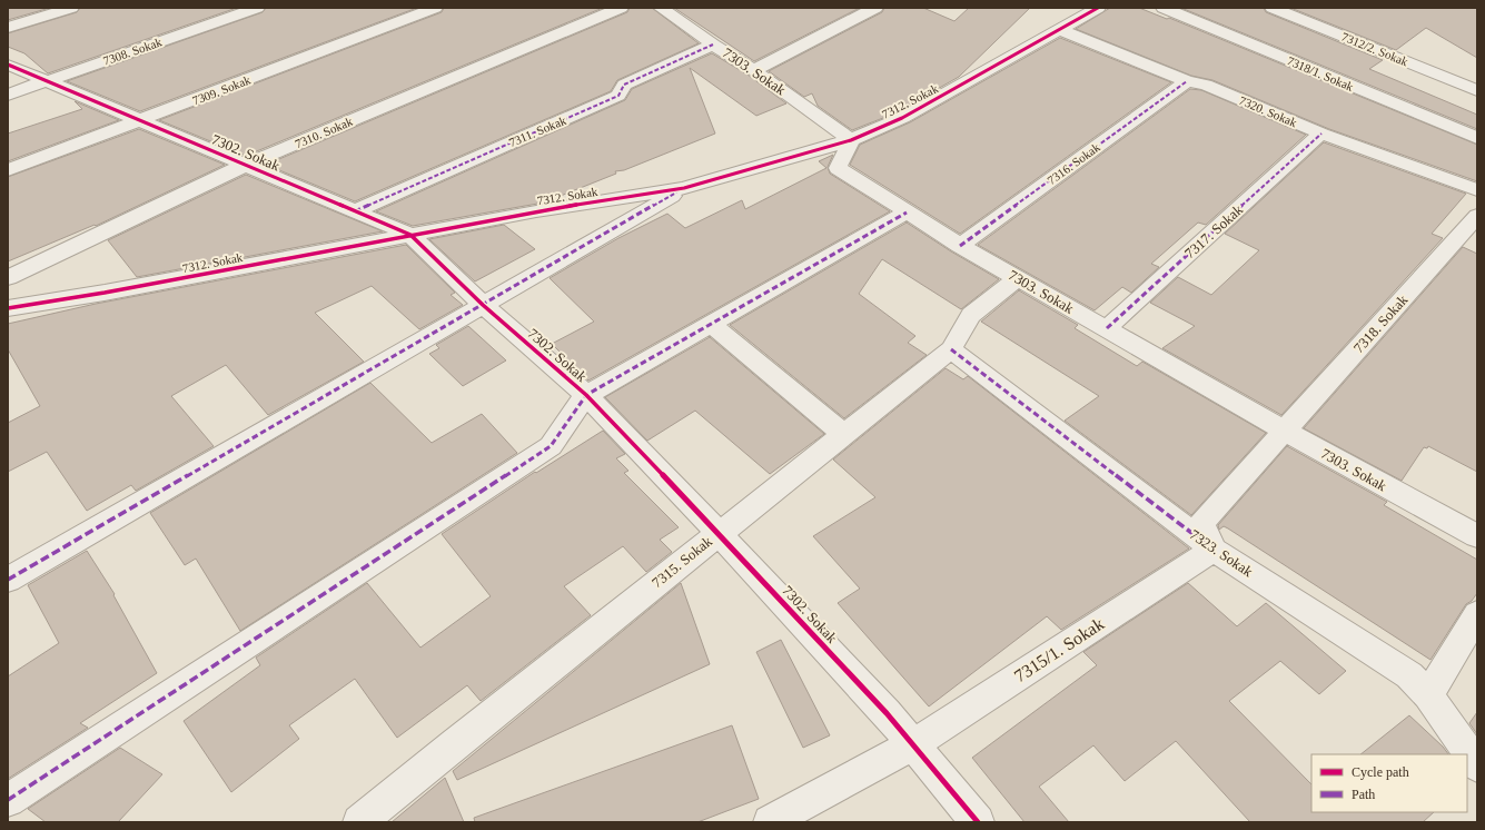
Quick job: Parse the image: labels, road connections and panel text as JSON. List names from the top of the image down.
{
  "streets": {
    "street": [
      "7312/2. Sokak",
      "7308. Sokak",
      "7303. Sokak",
      "7318/1. Sokak",
      "7309. Sokak",
      "7312. Sokak",
      "7320. Sokak",
      "7311. Sokak",
      "7310. Sokak",
      "7302. Sokak",
      "7316. Sokak",
      "7317. Sokak",
      "7318. Sokak",
      "7323. Sokak",
      "7315. Sokak",
      "7315/1. Sokak"
    ]
  },
  "crossings": [
    ["7308. Sokak", "7302. Sokak"],
    ["7303. Sokak", "7312. Sokak"],
    ["7303. Sokak", "7311. Sokak"],
    ["7303. Sokak", "7316. Sokak"],
    ["7303. Sokak", "7317. Sokak"],
    ["7303. Sokak", "7318. Sokak"],
    ["7303. Sokak", "7315. Sokak"],
    ["7309. Sokak", "7302. Sokak"],
    ["7312. Sokak", "7320. Sokak"],
    ["7312. Sokak", "7302. Sokak"],
    ["7320. Sokak", "7316. Sokak"],
    ["7320. Sokak", "7317. Sokak"],
    ["7311. Sokak", "7302. Sokak"],
    ["7310. Sokak", "7302. Sokak"],
    ["7302. Sokak", "7315. Sokak"],
    ["7302. Sokak", "7315/1. Sokak"],
    ["7323. Sokak", "7315. Sokak"],
    ["7323. Sokak", "7315/1. Sokak"]
  ],
  "legend": ["Cycle path", "Path"]
}
